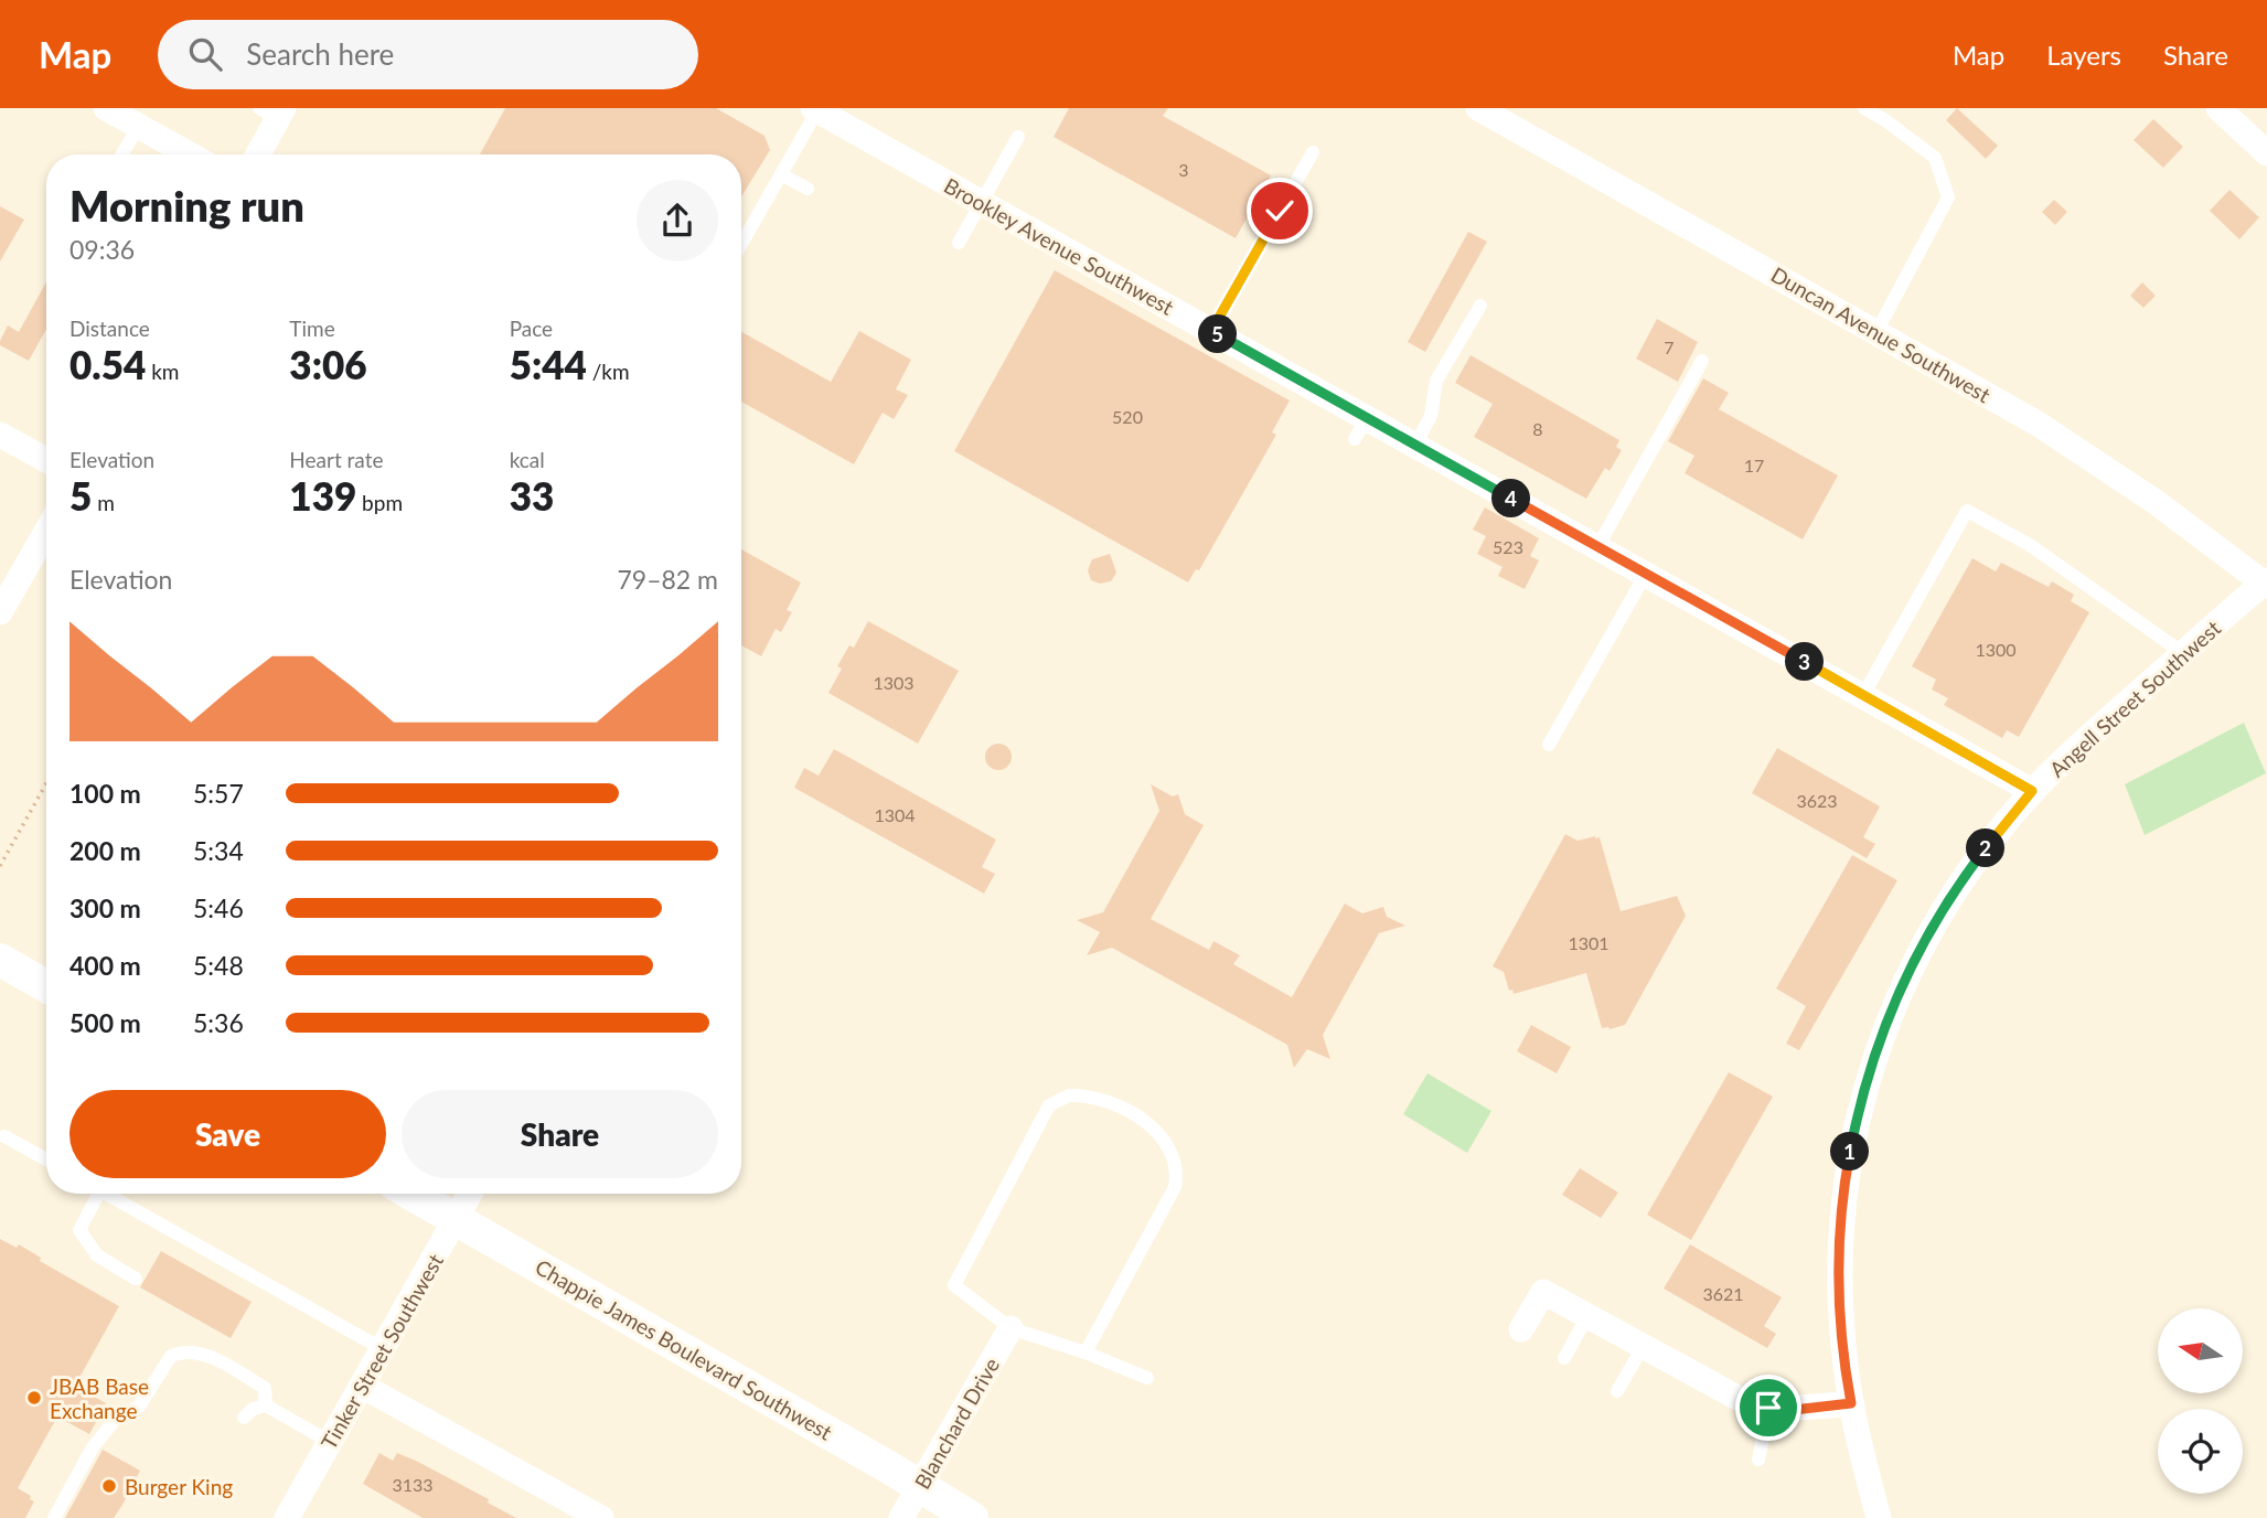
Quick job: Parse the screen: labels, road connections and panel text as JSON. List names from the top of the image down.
{
  "streets": {
    "street": [
      "Brookley Avenue Southwest",
      "Duncan Avenue Southwest",
      "Angell Street Southwest",
      "Chappie James Boulevard Southwest",
      "Tinker Street Southwest",
      "Blanchard Drive"
    ]
  },
  "crossings": [
    ["Brookley Avenue Southwest", "Angell Street Southwest"],
    ["Duncan Avenue Southwest", "Angell Street Southwest"],
    ["Chappie James Boulevard Southwest", "Tinker Street Southwest"],
    ["Chappie James Boulevard Southwest", "Blanchard Drive"]
  ],
  "places": ["JBAB Base Exchange", "Burger King"],
  "house_numbers": [
    "3",
    "7",
    "520",
    "8",
    "17",
    "523",
    "1300",
    "1303",
    "3623",
    "1304",
    "1301",
    "3621",
    "3133"
  ],
  "north": "left",
  "page": {
    "header": "Map",
    "search": "Search here",
    "nav": ["Map", "Layers", "Share"],
    "heading": ["Morning run", "09:36"],
    "stats": [
      ["Distance", "0.54 km"],
      ["Time", "3:06"],
      ["Pace", "5:44 /km"],
      ["Elevation", "5 m"],
      ["Heart rate", "139 bpm"],
      ["kcal", "33"]
    ],
    "pins": [
      "5",
      "4",
      "3",
      "2",
      "1"
    ],
    "chart": ["Elevation", "79–82 m"],
    "list": [
      {
        "name": "100 m",
        "note": "5:57"
      },
      {
        "name": "200 m",
        "note": "5:34"
      },
      {
        "name": "300 m",
        "note": "5:46"
      },
      {
        "name": "400 m",
        "note": "5:48"
      },
      {
        "name": "500 m",
        "note": "5:36"
      }
    ],
    "buttons": ["Save", "Share"]
  }
}
